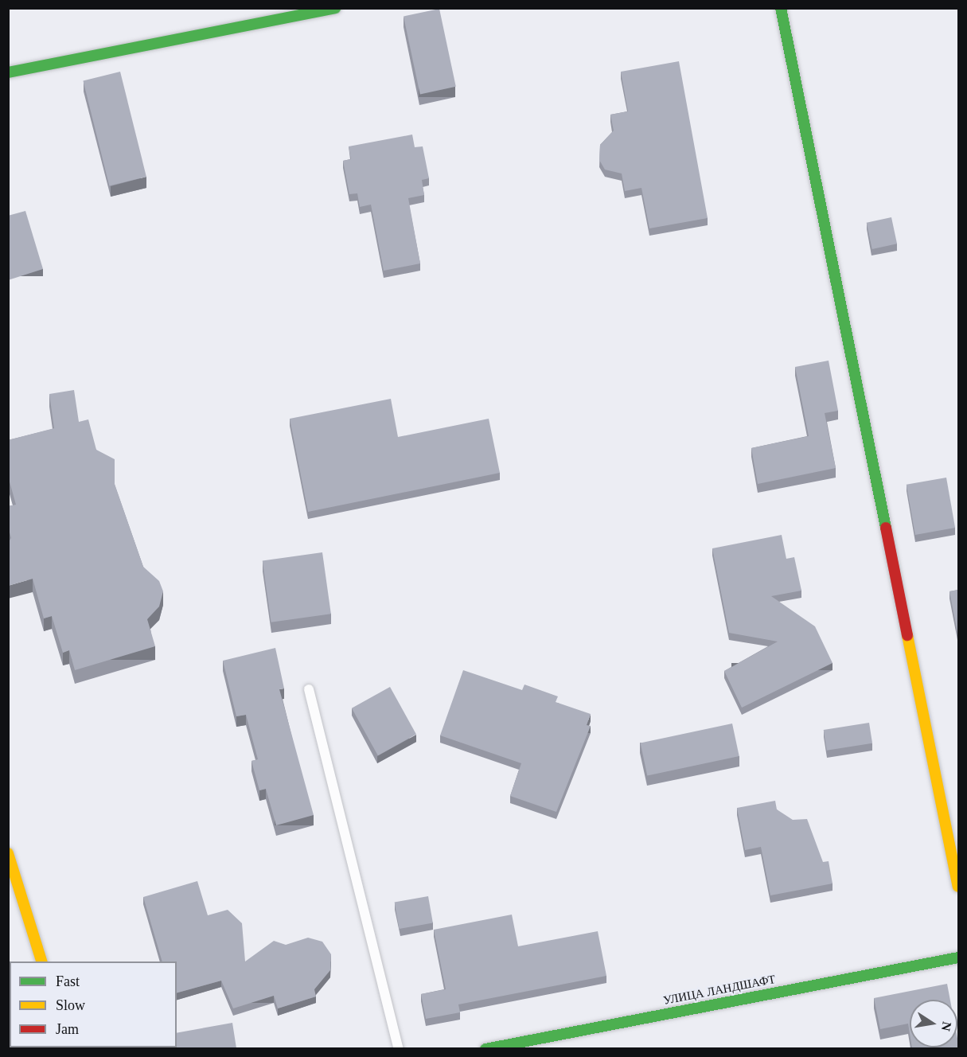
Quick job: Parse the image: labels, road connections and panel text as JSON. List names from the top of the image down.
{
  "streets": {
    "street": ["УЛИЦА ЛАНДШАФТ"]
  },
  "legend": ["Fast", "Slow", "Jam"],
  "north": "right"
}
